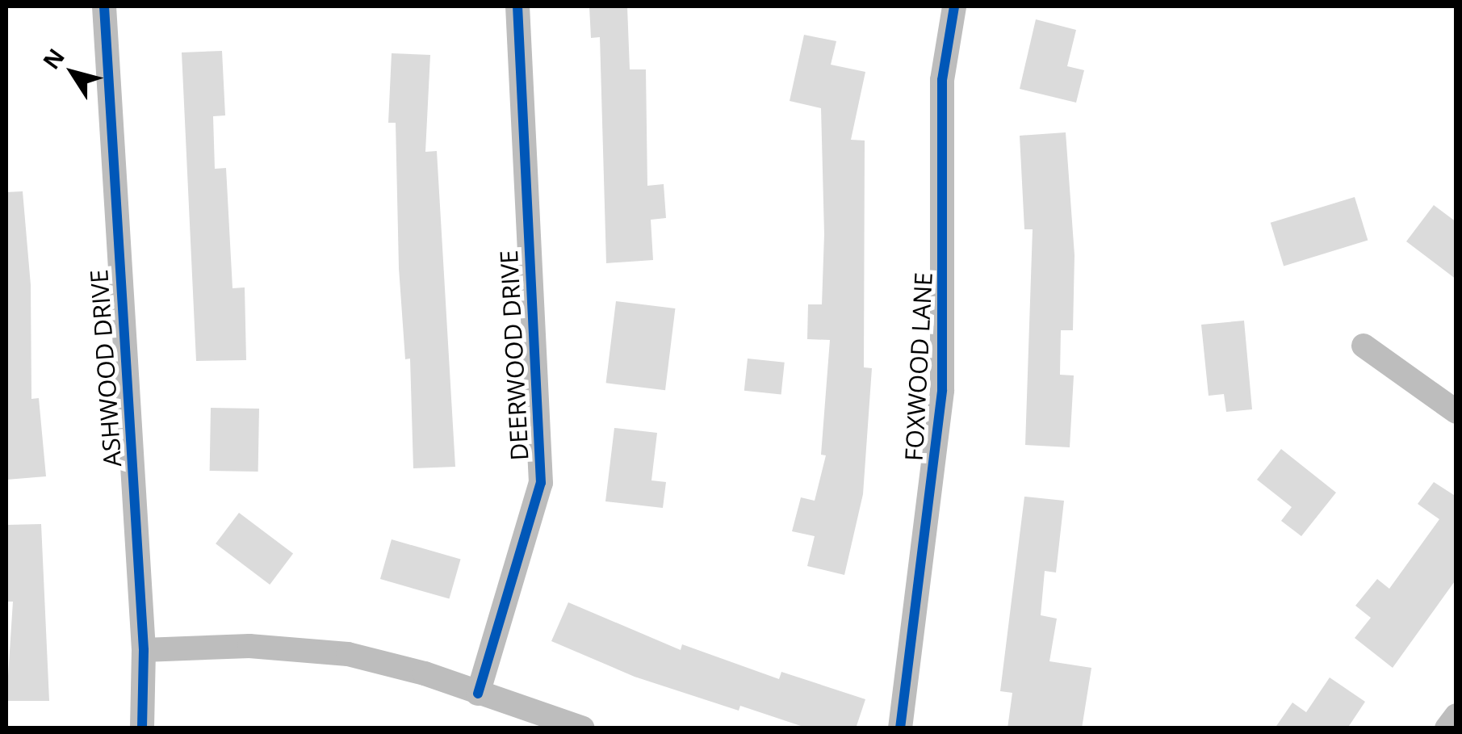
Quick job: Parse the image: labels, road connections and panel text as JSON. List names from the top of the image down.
{
  "streets": {
    "street": ["DEERWOOD DRIVE", "FOXWOOD LANE", "ASHWOOD DRIVE"]
  },
  "north": "top left"
}
